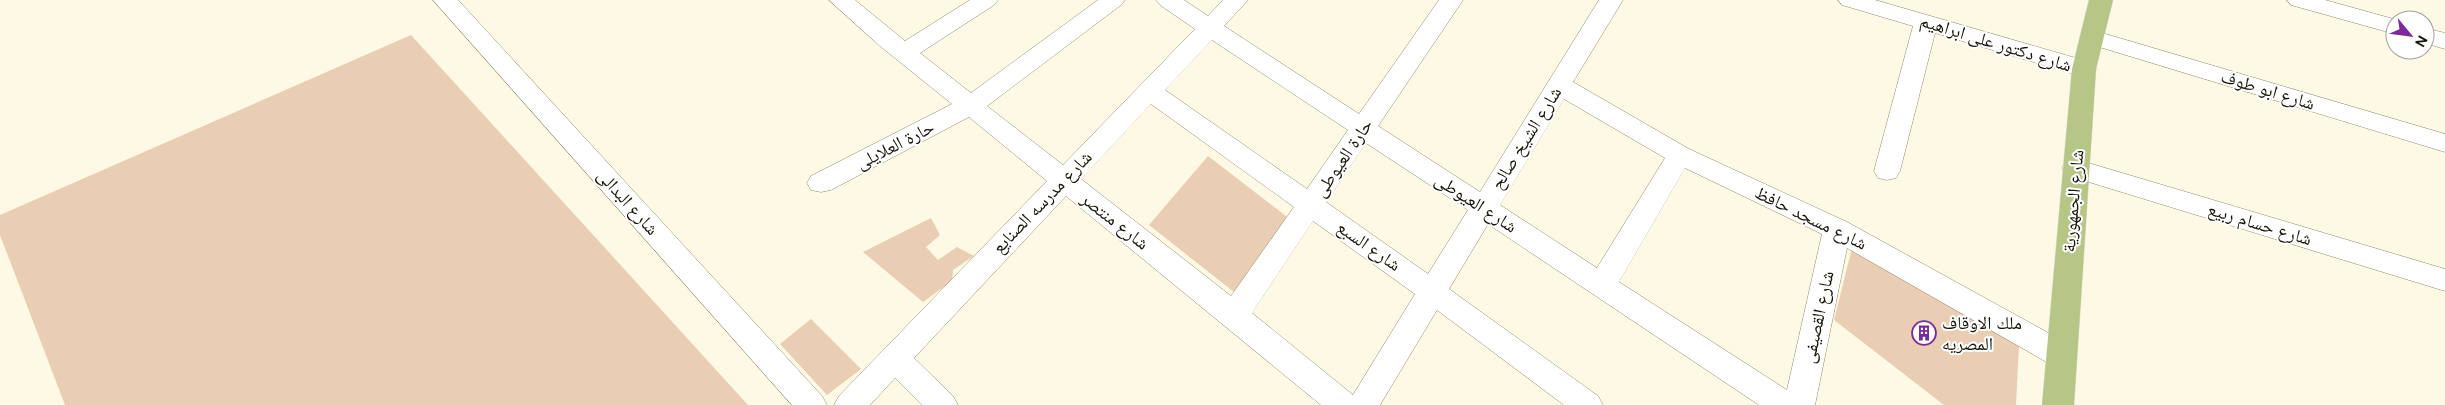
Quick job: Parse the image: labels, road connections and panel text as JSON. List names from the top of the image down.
{
  "streets": {
    "main road": ["شارع الجمهورية"],
    "street": [
      "شارع دكتور على ابراهيم",
      "شارع ابو طوف",
      "شارع الشيخ صالح",
      "حارة العلايلى",
      "حارة العيوطى",
      "شارع البدالى",
      "شارع مدرسه الصنايع",
      "شارع العيوطى",
      "شارع مسجد حافظ",
      "شارع منتصر",
      "شارع حسام ربيع",
      "شارع السبع",
      "شارع القصيفى"
    ]
  },
  "crossings": [
    ["شارع دكتور على ابراهيم", "شارع الجمهورية"],
    ["شارع ابو طوف", "شارع الجمهورية"],
    ["شارع الشيخ صالح", "شارع العيوطى"],
    ["شارع الشيخ صالح", "شارع مسجد حافظ"],
    ["شارع الشيخ صالح", "شارع السبع"],
    ["حارة العلايلى", "شارع منتصر"],
    ["حارة العيوطى", "شارع العيوطى"],
    ["حارة العيوطى", "شارع منتصر"],
    ["حارة العيوطى", "شارع السبع"],
    ["شارع الجمهورية", "شارع مسجد حافظ"],
    ["شارع الجمهورية", "شارع حسام ربيع"],
    ["شارع مدرسه الصنايع", "شارع العيوطى"],
    ["شارع مدرسه الصنايع", "شارع منتصر"],
    ["شارع مدرسه الصنايع", "شارع السبع"],
    ["شارع مسجد حافظ", "شارع القصيفى"]
  ],
  "places": {
    "building": ["ملك الاوقاف المصريه"]
  },
  "north": "bottom right"
}
